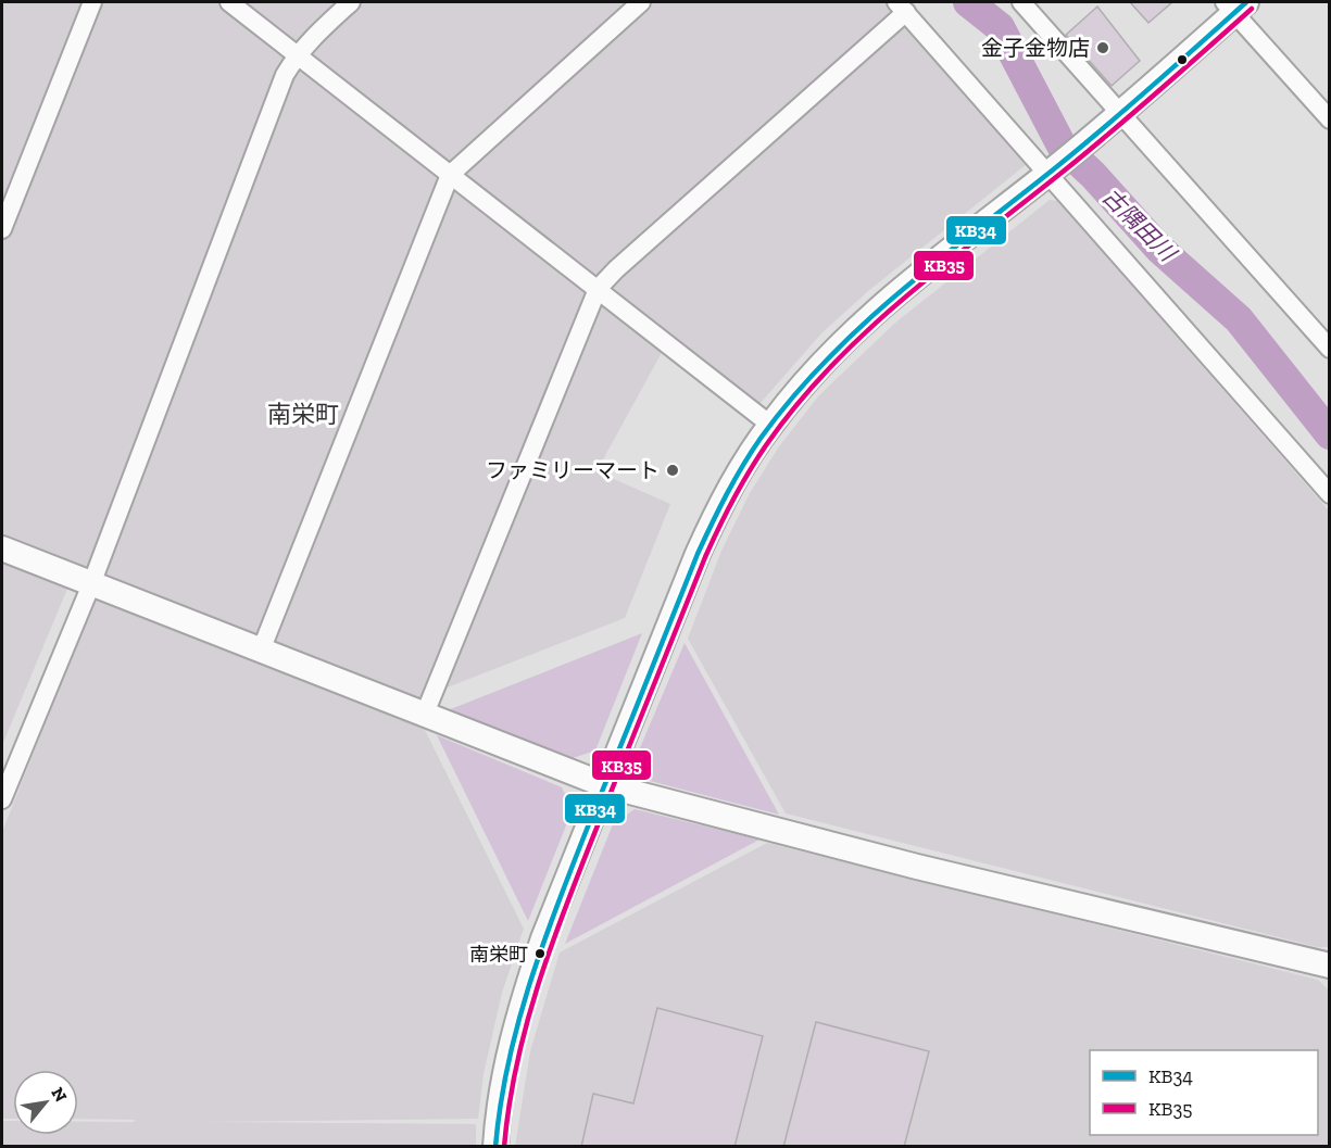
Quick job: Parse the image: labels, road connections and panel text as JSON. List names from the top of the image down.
{
  "districts": ["南栄町"],
  "water": ["古隅田川"],
  "places": ["金子金物店", "ファミリーマート", "南栄町"],
  "lines": ["transit line KB34", "transit line KB35"],
  "legend": ["KB34", "KB35"],
  "north": "top right"
}
